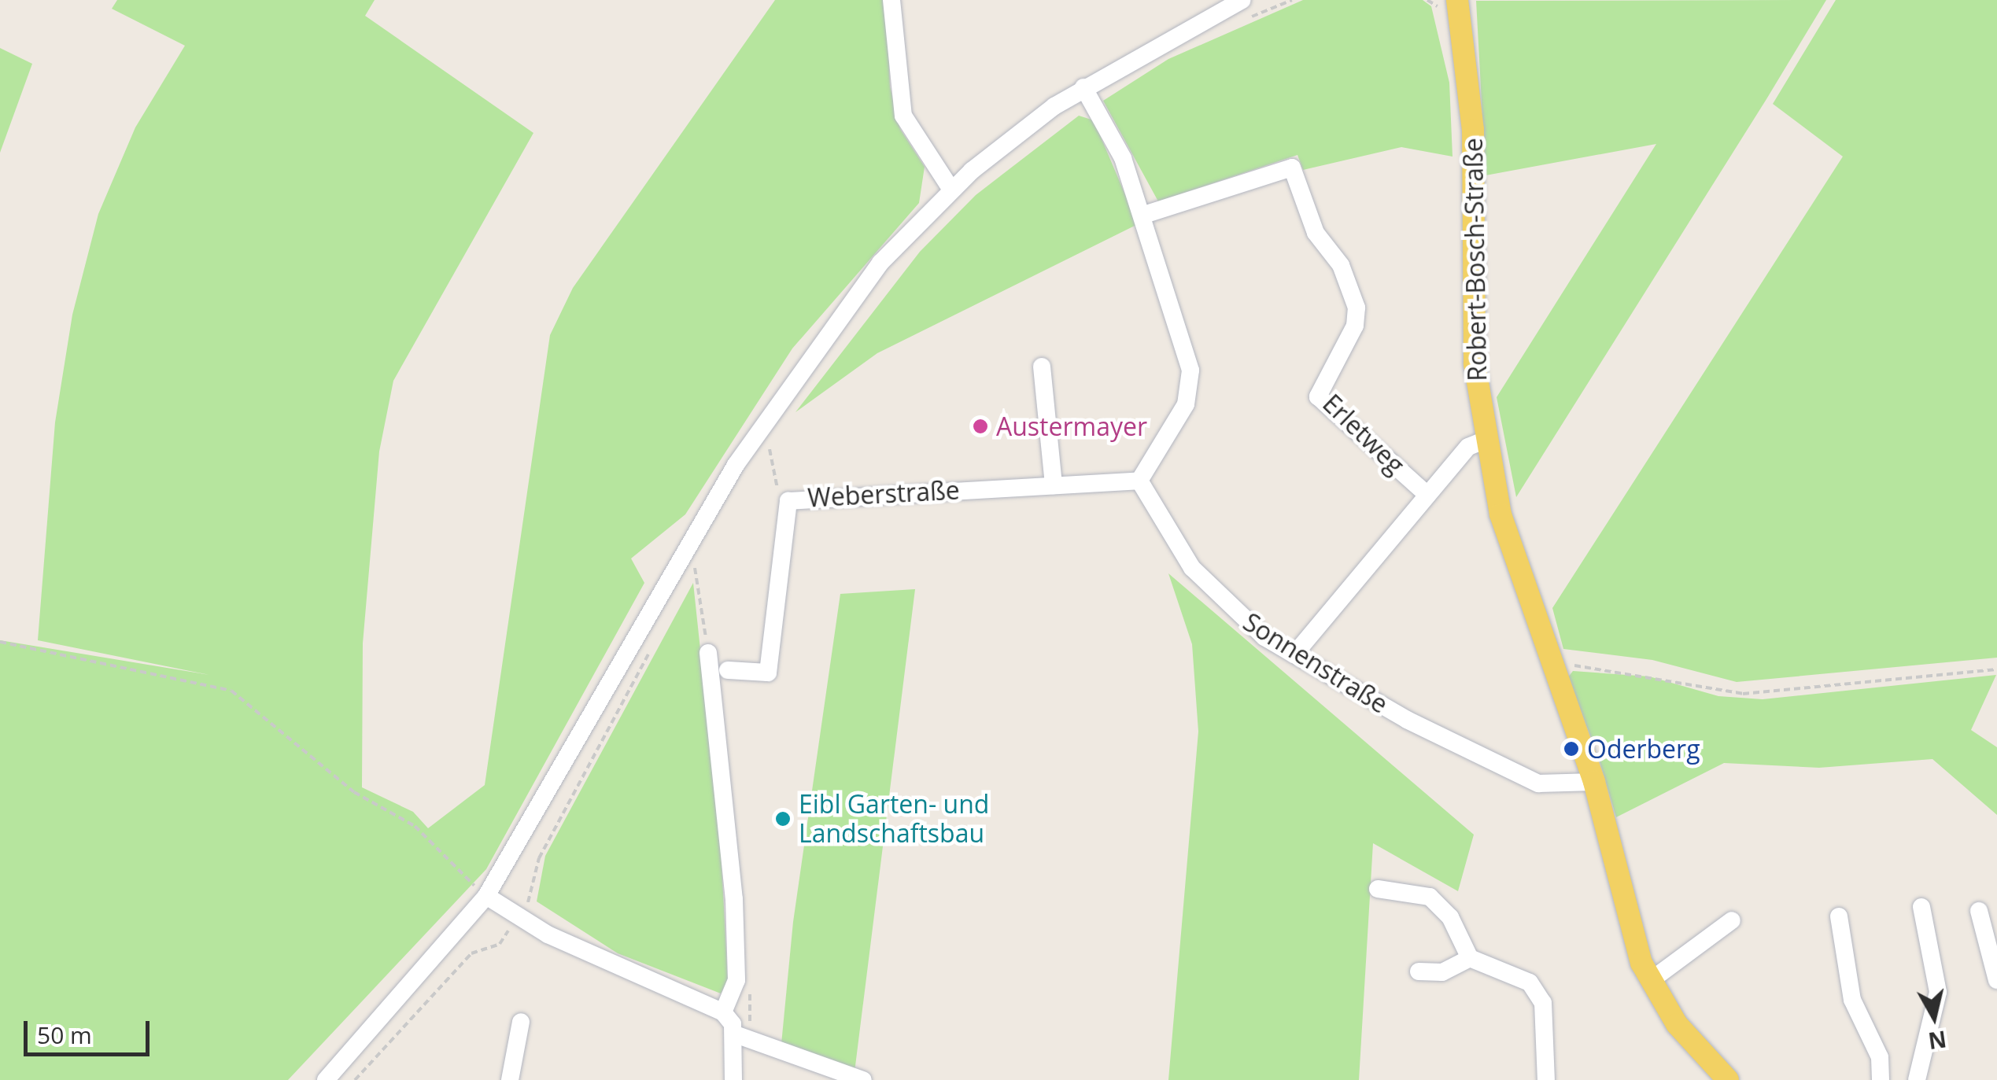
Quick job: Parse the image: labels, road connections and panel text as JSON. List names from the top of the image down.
{
  "streets": {
    "main road": ["Robert-Bosch-Straße"],
    "street": ["Erletweg", "Weberstraße", "Sonnenstraße"]
  },
  "crossings": [
    ["Robert-Bosch-Straße", "Sonnenstraße"],
    ["Weberstraße", "Sonnenstraße"]
  ],
  "places": ["Austermayer", "Oderberg", "Eibl Garten- und Landschaftsbau"],
  "scale_bar": "50 m",
  "north": "bottom"
}
